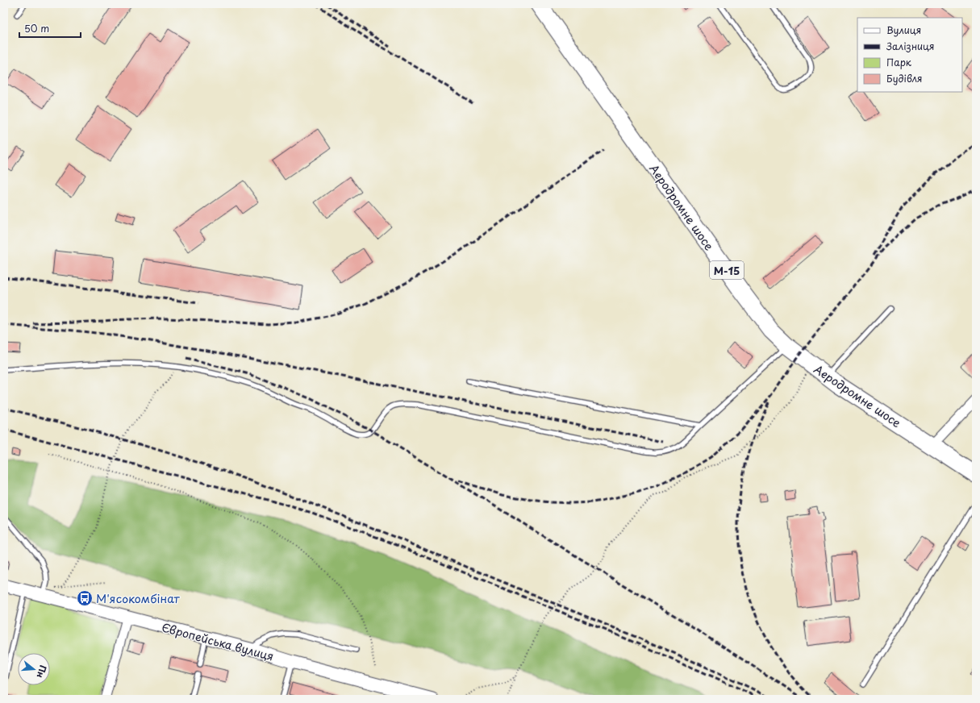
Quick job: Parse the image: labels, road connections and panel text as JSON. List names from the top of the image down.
{
  "streets": {
    "highway": ["Аеродромне шосе", "М-15"],
    "main road": ["Європейська вулиця"]
  },
  "places": {
    "bus stop": ["М'ясокомбінат"]
  },
  "legend": [
    "Вулиця",
    "Залізниця",
    "Парк",
    "Будівля"
  ],
  "scale_bar": "50 m",
  "north": "right"
}
